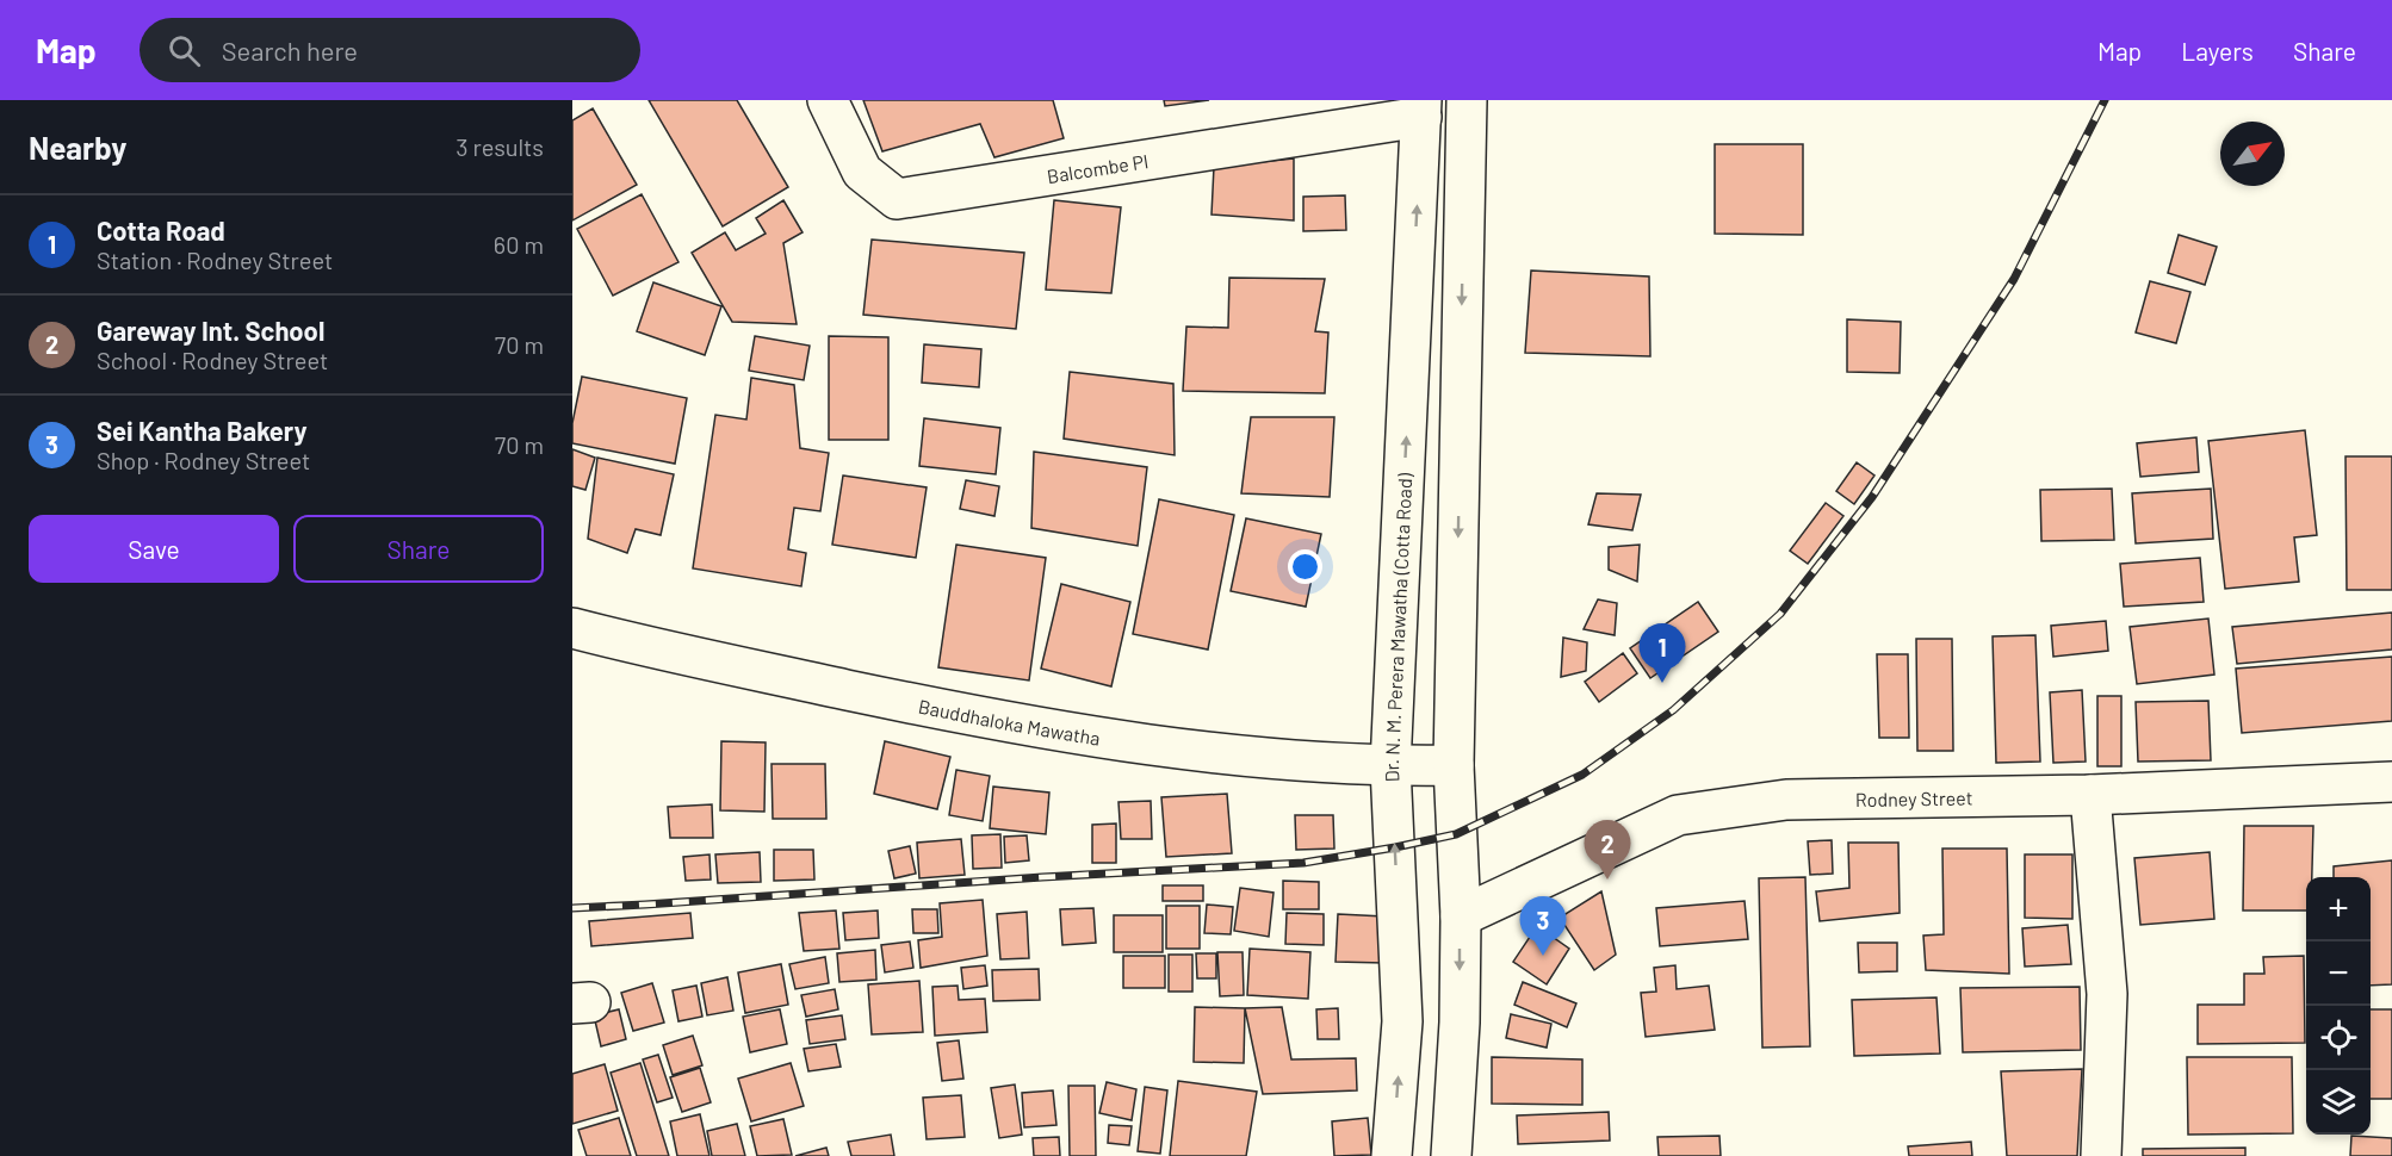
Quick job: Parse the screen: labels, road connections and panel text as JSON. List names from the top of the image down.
{
  "streets": {
    "main road": [
      "Balcombe Pl",
      "Dr. N. M. Perera Mawatha (Cotta Road)",
      "Bauddhaloka Mawatha",
      "Rodney Street"
    ]
  },
  "crossings": [
    ["Balcombe Pl", "Dr. N. M. Perera Mawatha (Cotta Road)"],
    ["Dr. N. M. Perera Mawatha (Cotta Road)", "Bauddhaloka Mawatha"]
  ],
  "north": "top right",
  "page": {
    "header": "Map",
    "search": "Search here",
    "nav": ["Map", "Layers", "Share"],
    "heading": ["Nearby", "3 results"],
    "list": [
      {
        "mark": "1",
        "name": "Cotta Road",
        "note": "Station · Rodney Street",
        "value": "60 m"
      },
      {
        "mark": "2",
        "name": "Gareway Int. School",
        "note": "School · Rodney Street",
        "value": "70 m"
      },
      {
        "mark": "3",
        "name": "Sei Kantha Bakery",
        "note": "Shop · Rodney Street",
        "value": "70 m"
      }
    ],
    "buttons": ["Save", "Share"],
    "pins": ["1", "2", "3"],
    "map_buttons": ["+", "−"]
  }
}
